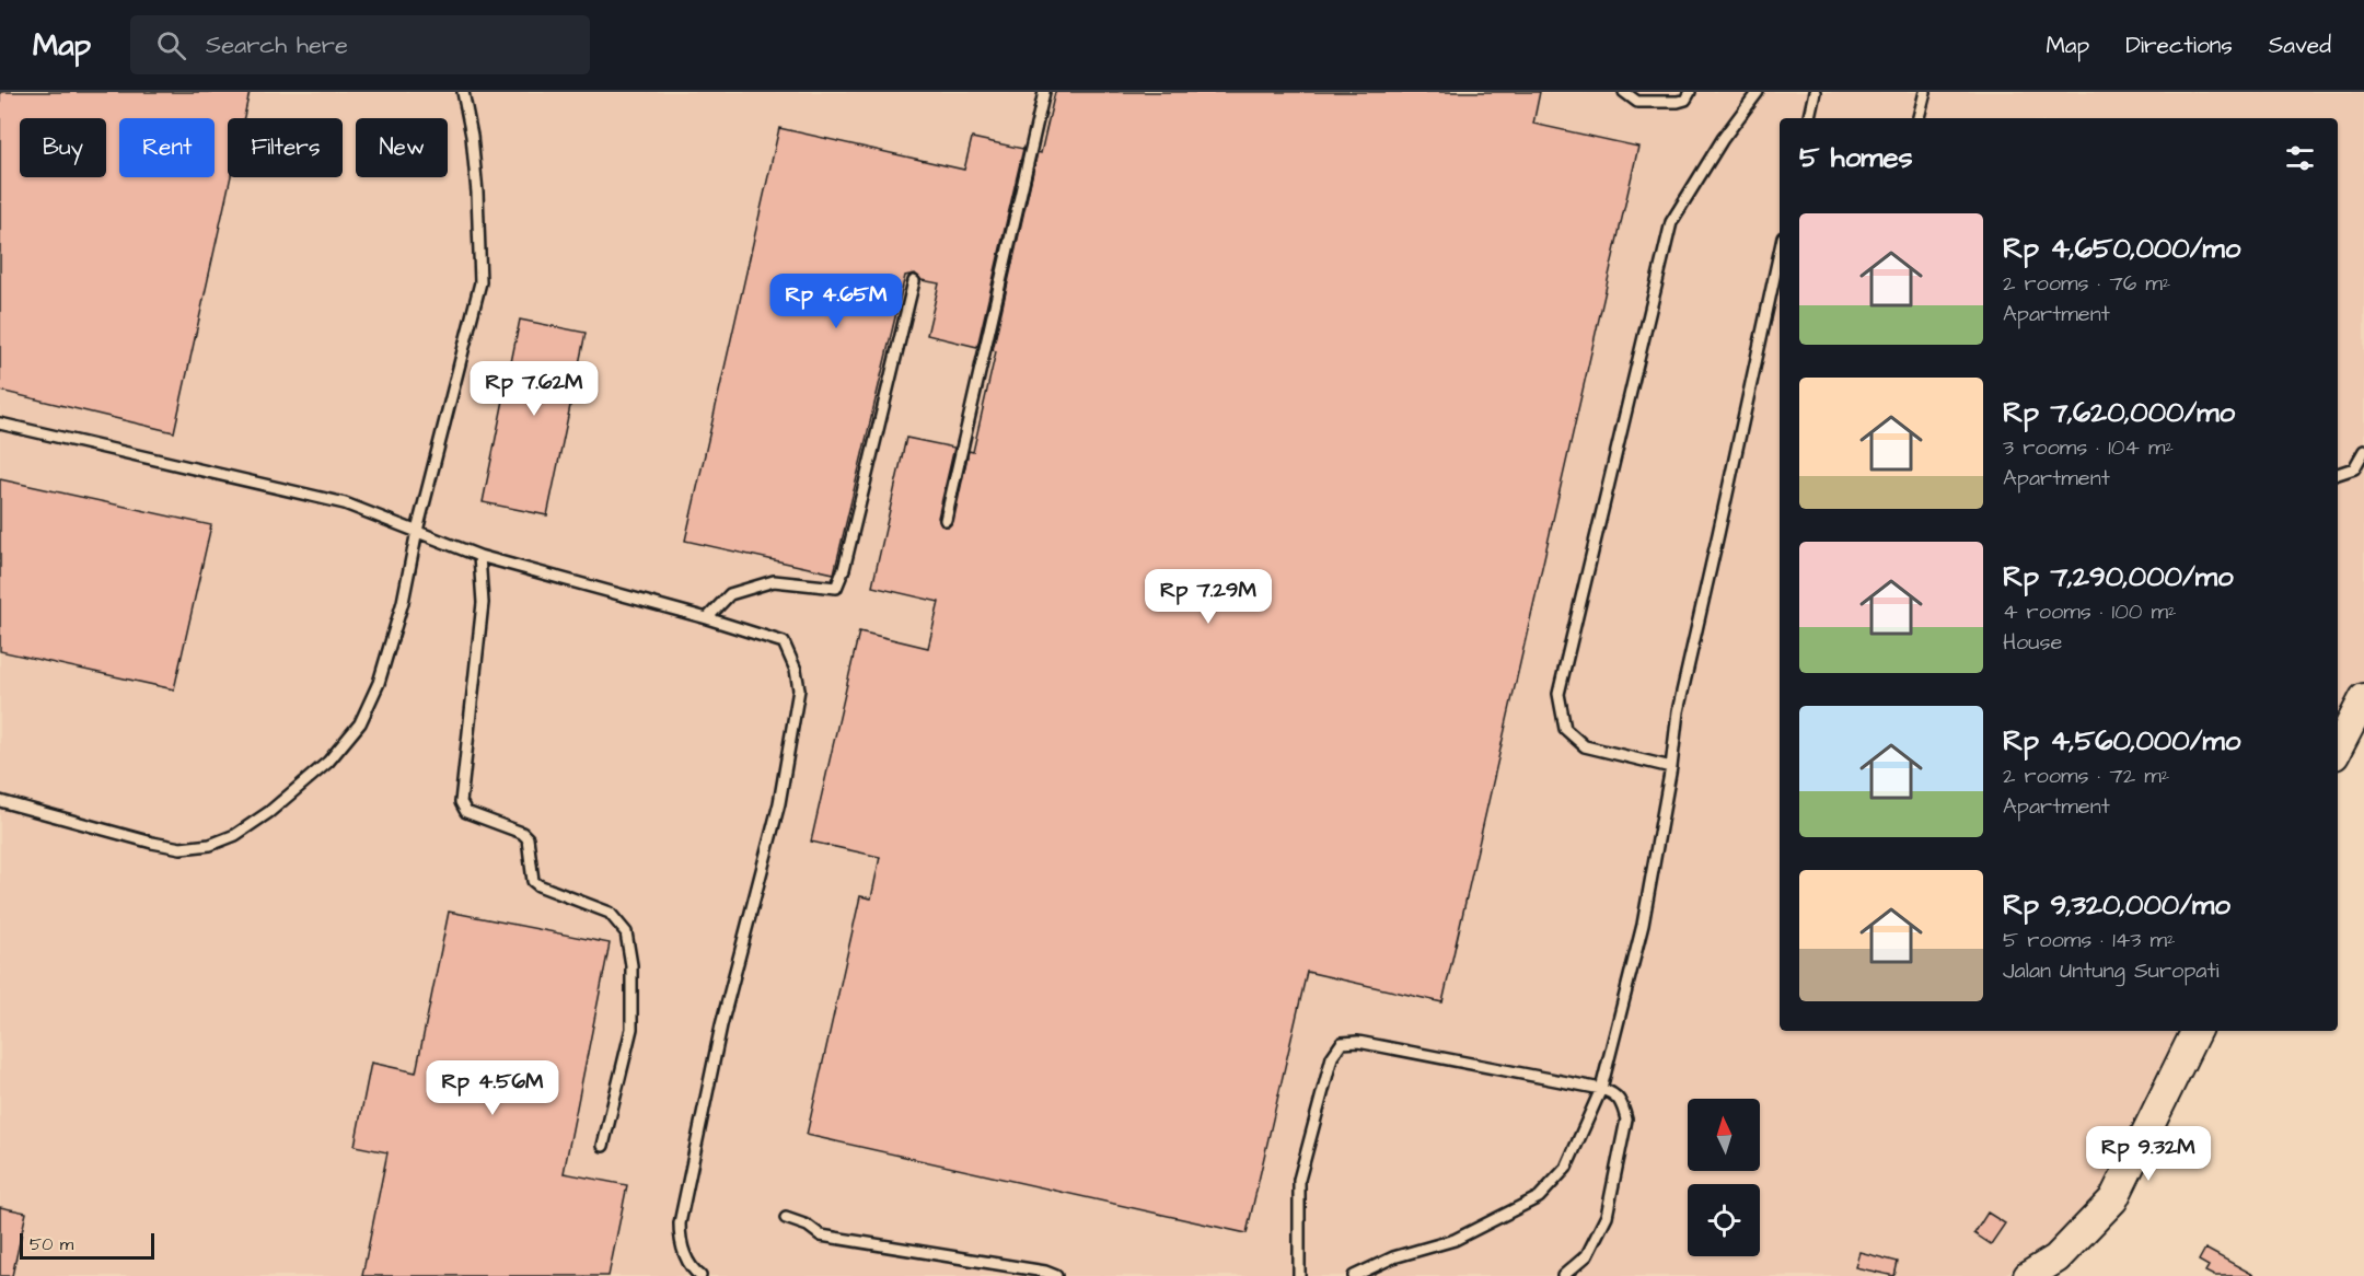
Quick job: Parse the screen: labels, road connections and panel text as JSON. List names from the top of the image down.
{
  "scale_bar": "50 m",
  "north": "top",
  "page": {
    "header": "Map",
    "search": "Search here",
    "nav": ["Map", "Directions", "Saved"],
    "chip": [
      "Buy",
      "Rent",
      "Filters",
      "New"
    ],
    "heading": "5 homes",
    "list": [
      {
        "name": "Rp 4,650,000/mo",
        "note": "2 rooms · 76 m² · Apartment"
      },
      {
        "name": "Rp 7,620,000/mo",
        "note": "3 rooms · 104 m² · Apartment"
      },
      {
        "name": "Rp 7,290,000/mo",
        "note": "4 rooms · 100 m² · House"
      },
      {
        "name": "Rp 4,560,000/mo",
        "note": "2 rooms · 72 m² · Apartment"
      },
      {
        "name": "Rp 9,320,000/mo",
        "note": "5 rooms · 143 m² · Jalan Untung Suropati"
      }
    ],
    "price": [
      "Rp 4.65M",
      "Rp 7.62M",
      "Rp 7.29M",
      "Rp 4.56M",
      "Rp 9.32M"
    ],
    "scale": "50 m"
  }
}
